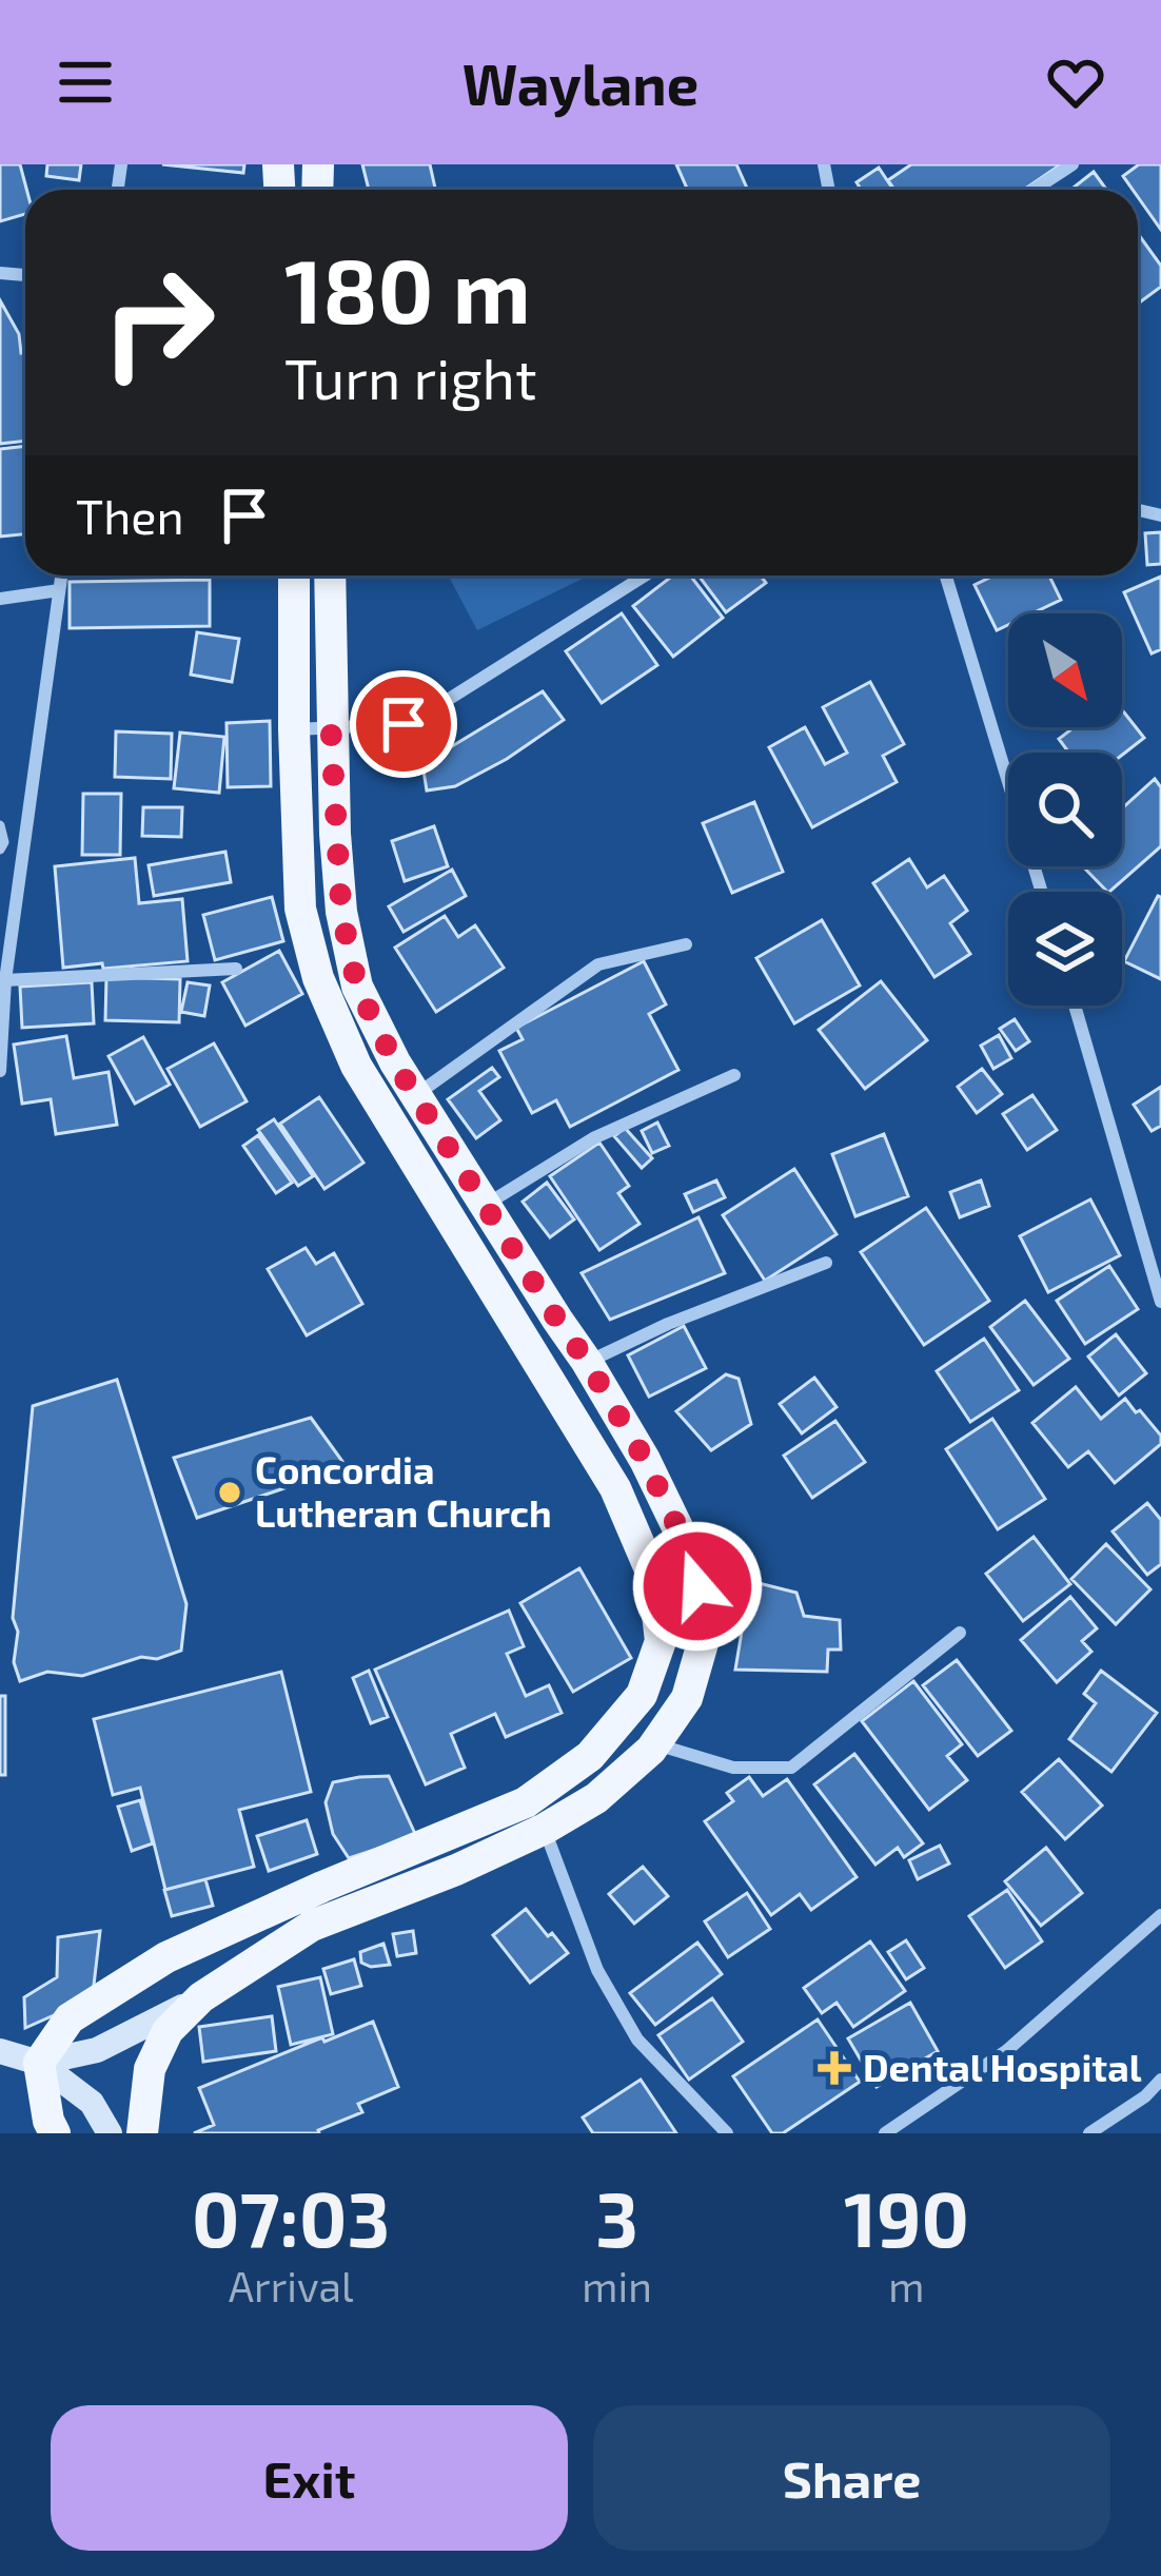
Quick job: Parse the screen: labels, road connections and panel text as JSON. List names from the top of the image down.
{
  "places": {
    "other": ["Concordia Lutheran Church"],
    "health": ["Dental Hospital"]
  },
  "north": "bottom right",
  "page": {
    "header": "Waylane",
    "turn": ["180 m", "Turn right"],
    "then": "Then",
    "eta": [
      "07:03",
      "Arrival",
      "3",
      "min",
      "190",
      "m"
    ],
    "buttons": ["Exit", "Share"]
  }
}
